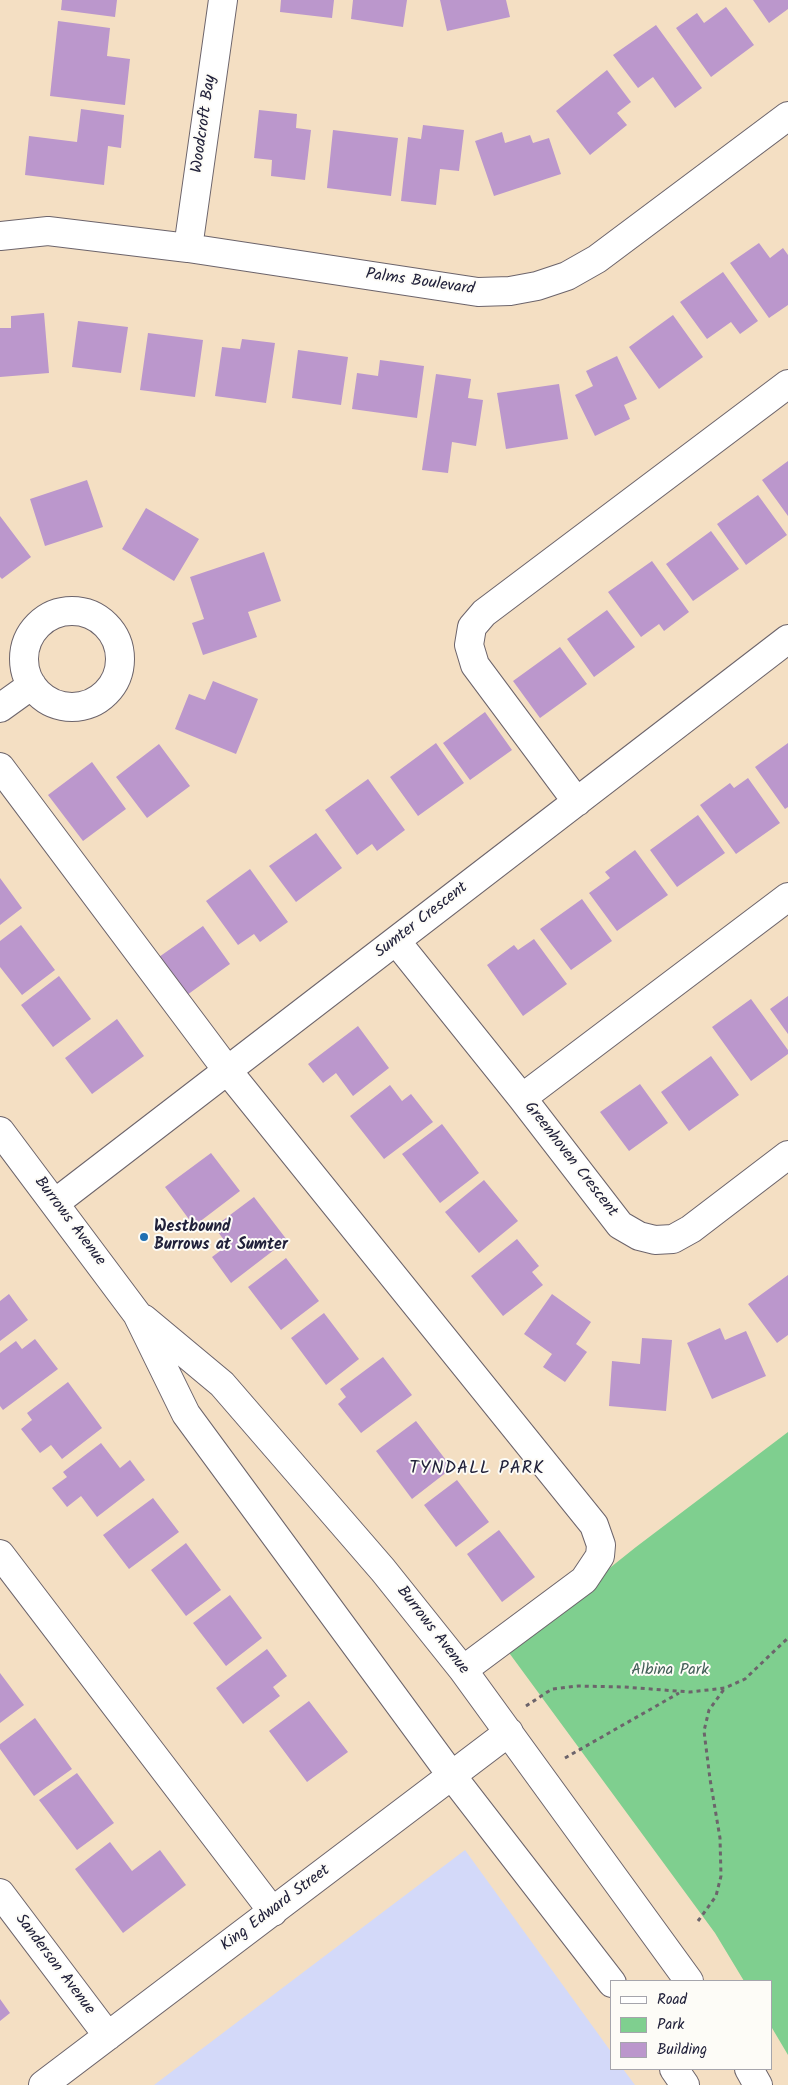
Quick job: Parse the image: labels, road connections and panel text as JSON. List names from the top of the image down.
{
  "streets": {
    "street": [
      "Woodcroft Bay",
      "Palms Boulevard",
      "Sumter Crescent",
      "Greenhoven Crescent",
      "Burrows Avenue",
      "King Edward Street",
      "Sanderson Avenue"
    ]
  },
  "crossings": [
    ["Woodcroft Bay", "Palms Boulevard"],
    ["Sumter Crescent", "Greenhoven Crescent"],
    ["Sumter Crescent", "Burrows Avenue"],
    ["Burrows Avenue", "King Edward Street"],
    ["King Edward Street", "Sanderson Avenue"]
  ],
  "districts": ["TYNDALL PARK"],
  "parks": ["Albina Park"],
  "places": ["Westbound Burrows at Sumter"],
  "legend": ["Road", "Park", "Building"]
}
